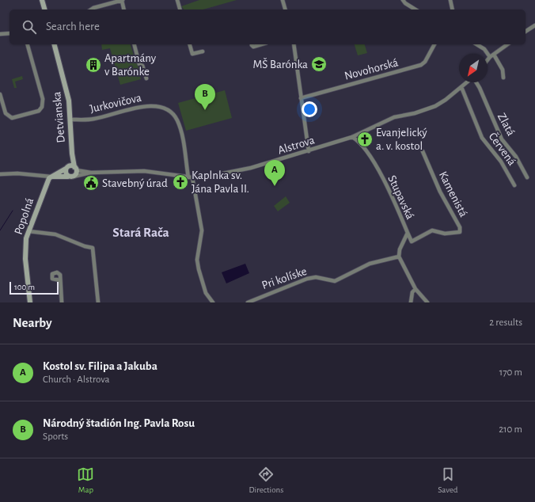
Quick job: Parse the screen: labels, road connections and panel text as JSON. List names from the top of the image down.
{
  "streets": {
    "street": [
      "Novohorská",
      "Jurkovičova",
      "Detvianska",
      "Zlatá",
      "Alstrova",
      "Červená",
      "Kamenistá",
      "Stupavská",
      "Popolná",
      "Pri kolíske"
    ]
  },
  "crossings": [
    ["Jurkovičova", "Detvianska"],
    ["Jurkovičova", "Alstrova"],
    ["Detvianska", "Alstrova"],
    ["Alstrova", "Červená"],
    ["Alstrova", "Stupavská"],
    ["Kamenistá", "Stupavská"],
    ["Stupavská", "Pri kolíske"]
  ],
  "districts": ["Stará Rača"],
  "places": {
    "school or university": ["MŠ Barónka"],
    "building": ["Apartmány v Barónke"],
    "church": ["Evanjelický a. v. kostol", "Kaplnka sv. Jána Pavla II."],
    "public building": ["Stavebný úrad"]
  },
  "scale_bar": "100 m",
  "north": "bottom left",
  "page": {
    "search": "Search here",
    "pins": ["B", "A"],
    "scale": "100 m",
    "heading": ["Nearby", "2 results"],
    "list": [
      {
        "mark": "A",
        "name": "Kostol sv. Filipa a Jakuba",
        "note": "Church · Alstrova",
        "value": "170 m"
      },
      {
        "mark": "B",
        "name": "Národný štadión Ing. Pavla Rosu",
        "note": "Sports",
        "value": "210 m"
      }
    ],
    "nav": ["Map", "Directions", "Saved"]
  }
}
